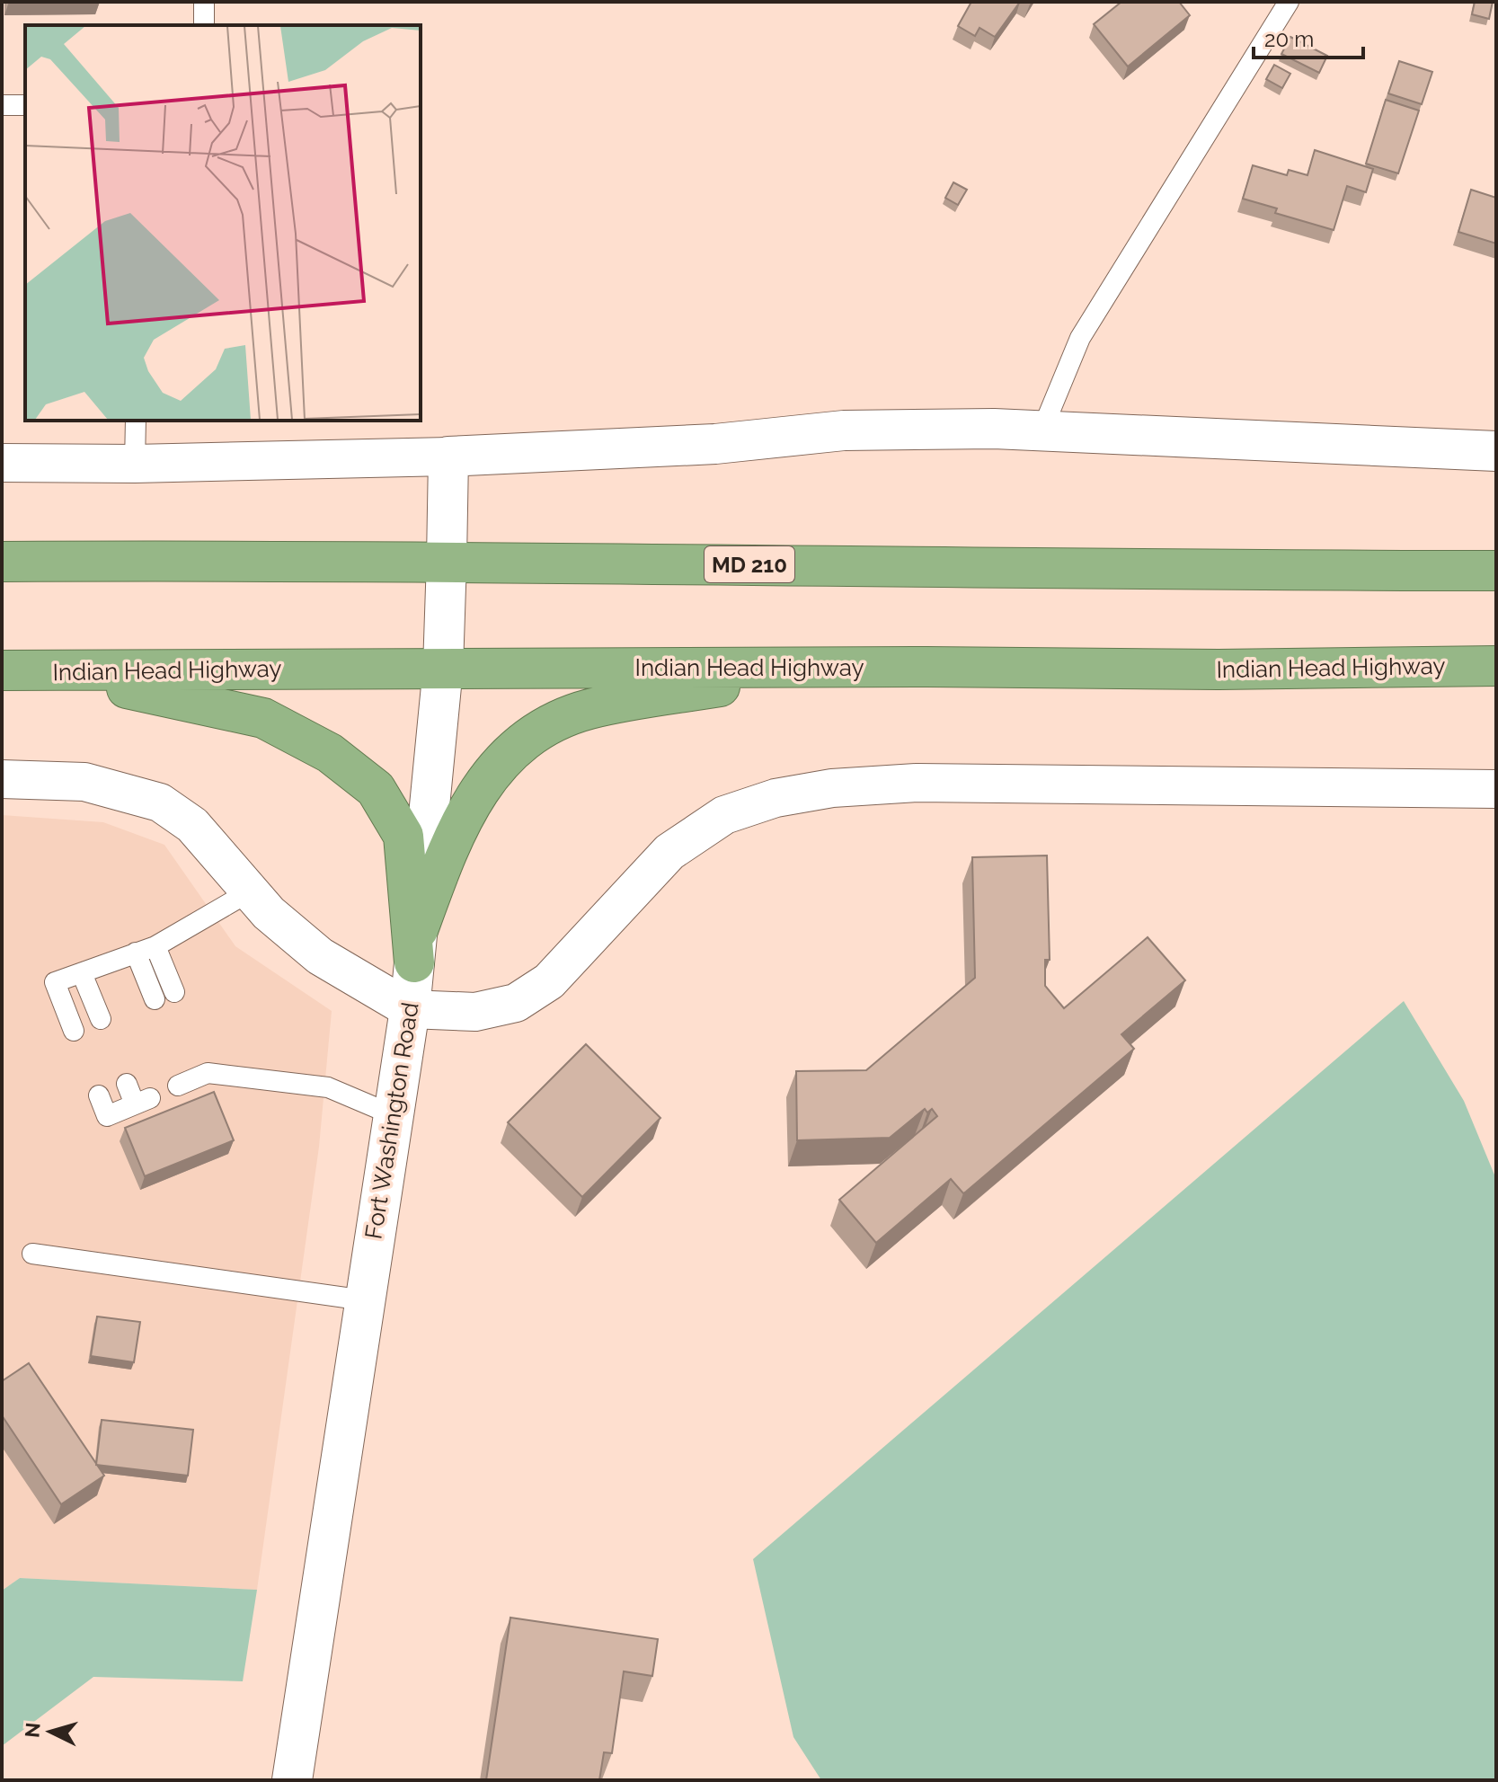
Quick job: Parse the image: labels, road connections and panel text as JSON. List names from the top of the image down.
{
  "streets": {
    "highway": ["MD 210", "Indian Head Highway"],
    "main road": ["Fort Washington Road"]
  },
  "crossings": [
    ["MD 210", "Fort Washington Road"],
    ["Indian Head Highway", "Fort Washington Road"]
  ],
  "scale_bar": "20 m",
  "north": "left"
}
